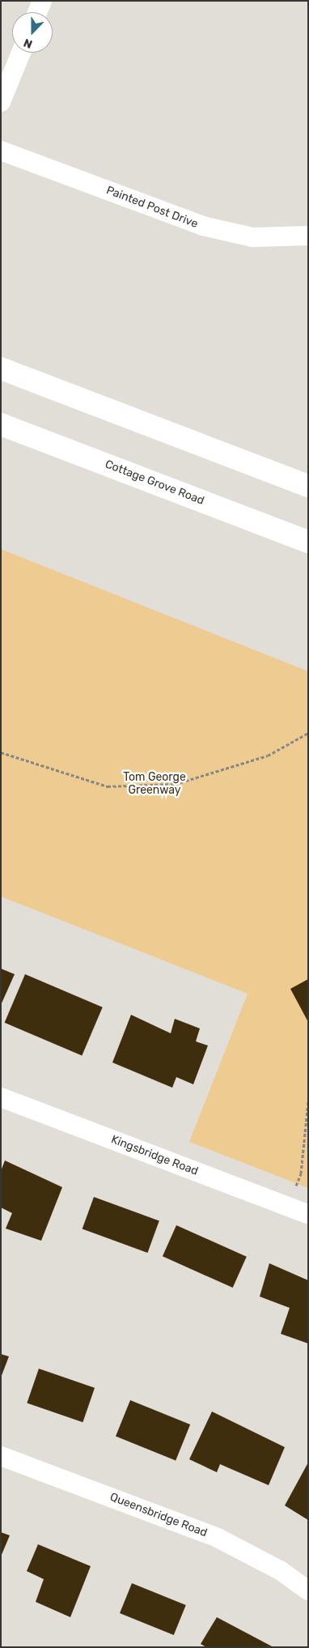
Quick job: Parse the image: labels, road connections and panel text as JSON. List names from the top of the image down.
{
  "streets": {
    "main road": ["Cottage Grove Road"],
    "street": ["Painted Post Drive", "Kingsbridge Road", "Queensbridge Road"]
  },
  "parks": ["Tom George Greenway"],
  "north": "bottom"
}
